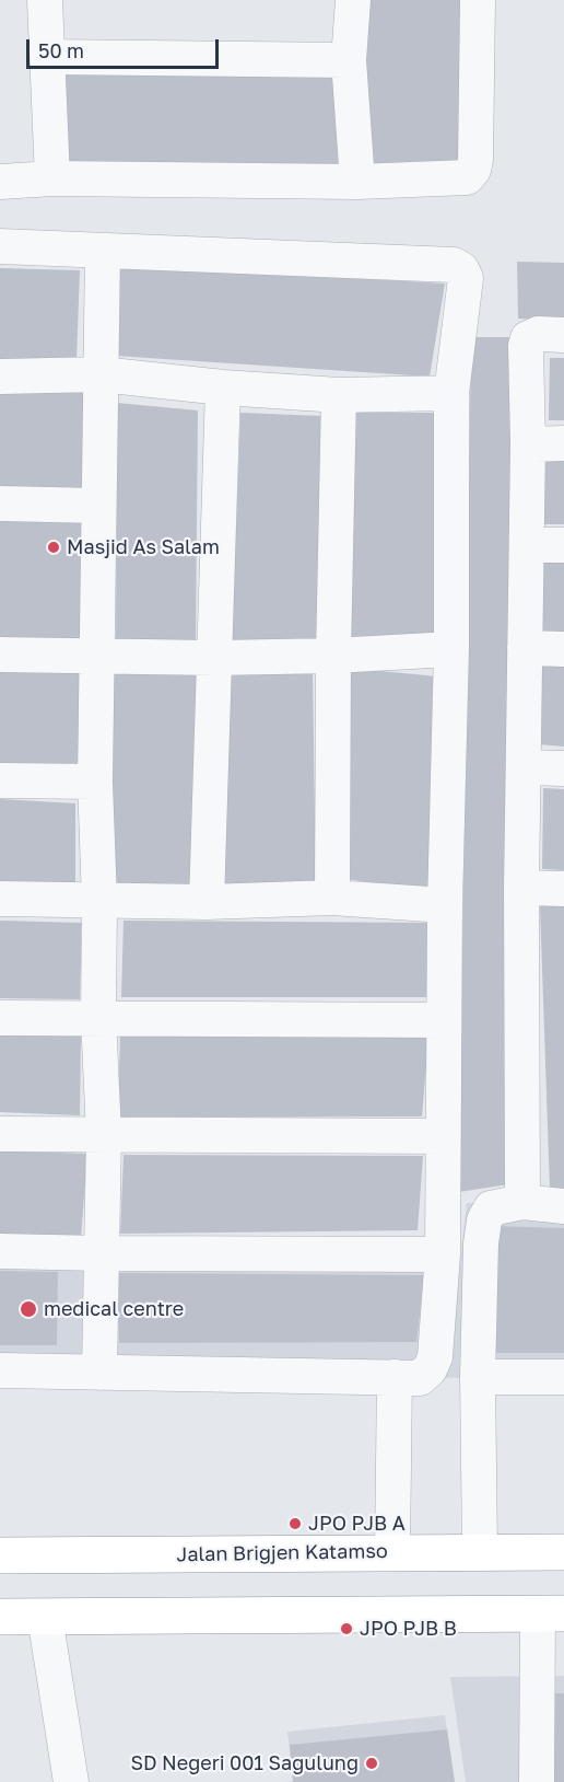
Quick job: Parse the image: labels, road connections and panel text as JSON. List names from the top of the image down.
{
  "streets": {
    "highway": ["Jalan Brigjen Katamso"]
  },
  "places": [
    "Masjid As Salam",
    "medical centre",
    "JPO PJB A",
    "JPO PJB B",
    "SD Negeri 001 Sagulung"
  ],
  "scale_bar": "50 m"
}
